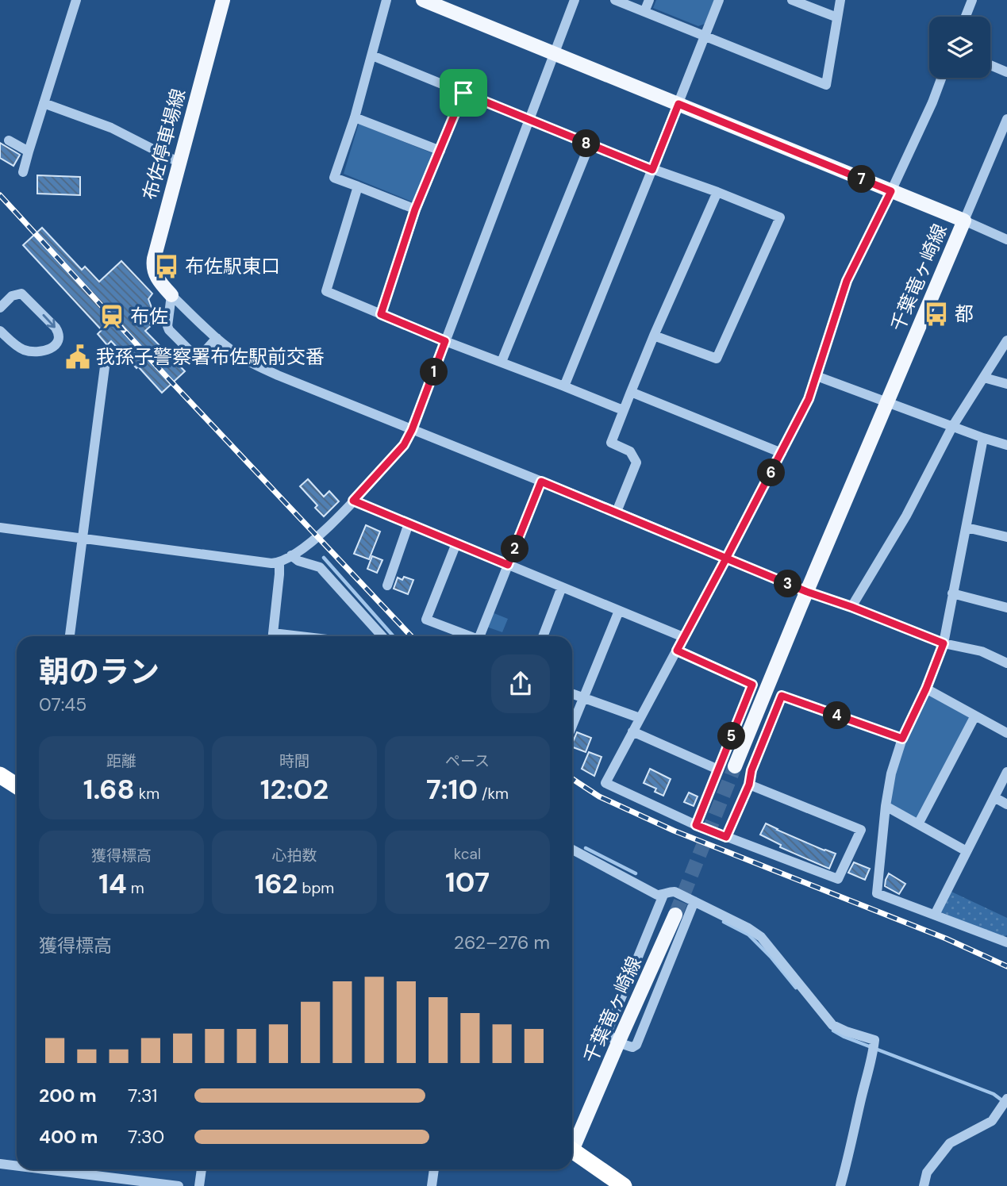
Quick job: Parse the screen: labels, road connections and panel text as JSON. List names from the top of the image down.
{
  "streets": {
    "main road": ["布佐停車場線", "千葉竜ヶ崎線"]
  },
  "places": {
    "bus stop": ["布佐駅東口", "都"],
    "station": ["布佐"],
    "public building": ["我孫子警察署布佐駅前交番"]
  },
  "page": {
    "pins": [
      "8",
      "7",
      "1",
      "6",
      "2",
      "3",
      "4",
      "5"
    ],
    "heading": ["朝のラン", "07:45"],
    "stats": [
      ["距離", "1.68 km"],
      ["時間", "12:02"],
      ["ペース", "7:10 /km"],
      ["獲得標高", "14 m"],
      ["心拍数", "162 bpm"],
      ["kcal", "107"]
    ],
    "chart": ["獲得標高", "262–276 m"],
    "list": [
      {
        "name": "200 m",
        "note": "7:31"
      },
      {
        "name": "400 m",
        "note": "7:30"
      }
    ]
  }
}
